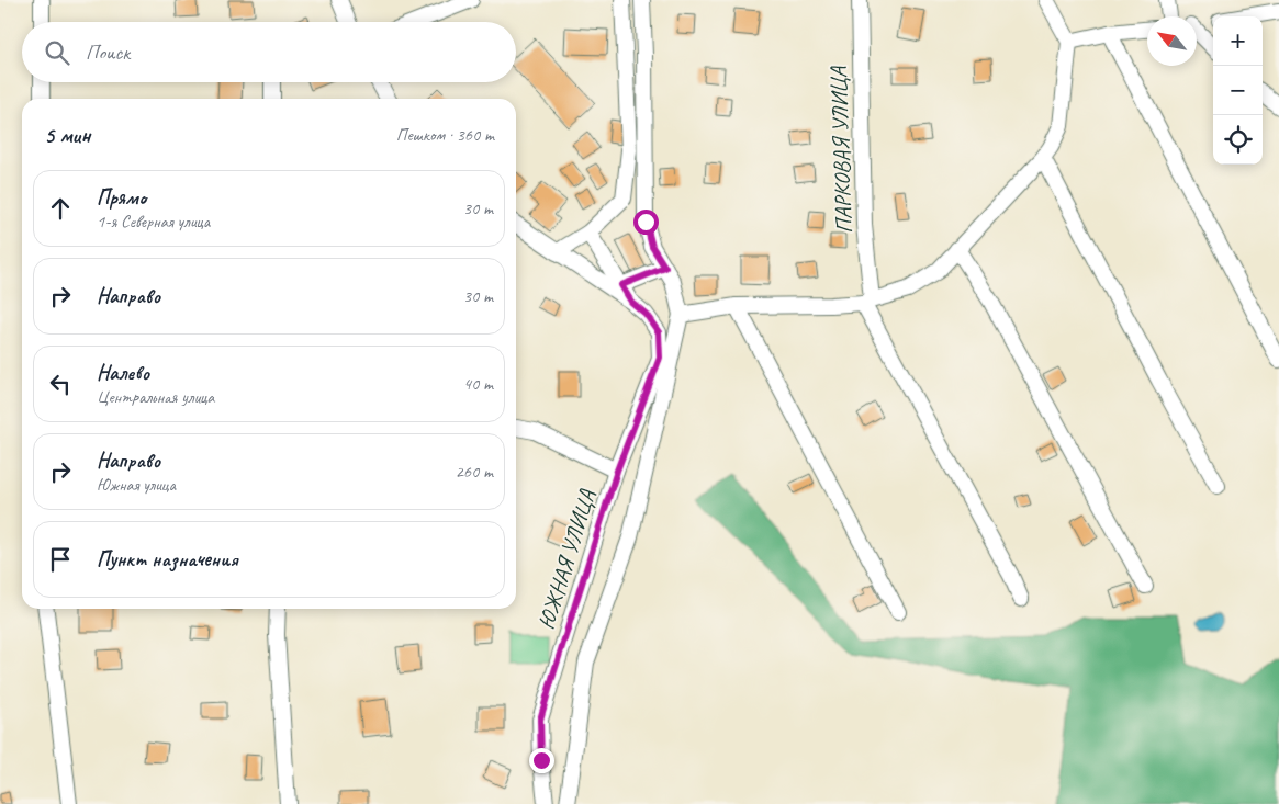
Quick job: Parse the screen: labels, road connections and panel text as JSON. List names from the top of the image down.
{
  "streets": {
    "street": ["ПАРКОВАЯ УЛИЦА", "ЮЖНАЯ УЛИЦА"]
  },
  "north": "top left",
  "page": {
    "map_buttons": ["+", "−"],
    "search": "Поиск",
    "heading": ["5 мин", "Пешком · 360 m"],
    "list": [
      ["Прямо", "1-я Северная улица", "30 m"],
      ["Направо", "30 m"],
      ["Налево", "Центральная улица", "40 m"],
      ["Направо", "Южная улица", "260 m"],
      "Пункт назначения"
    ]
  }
}
